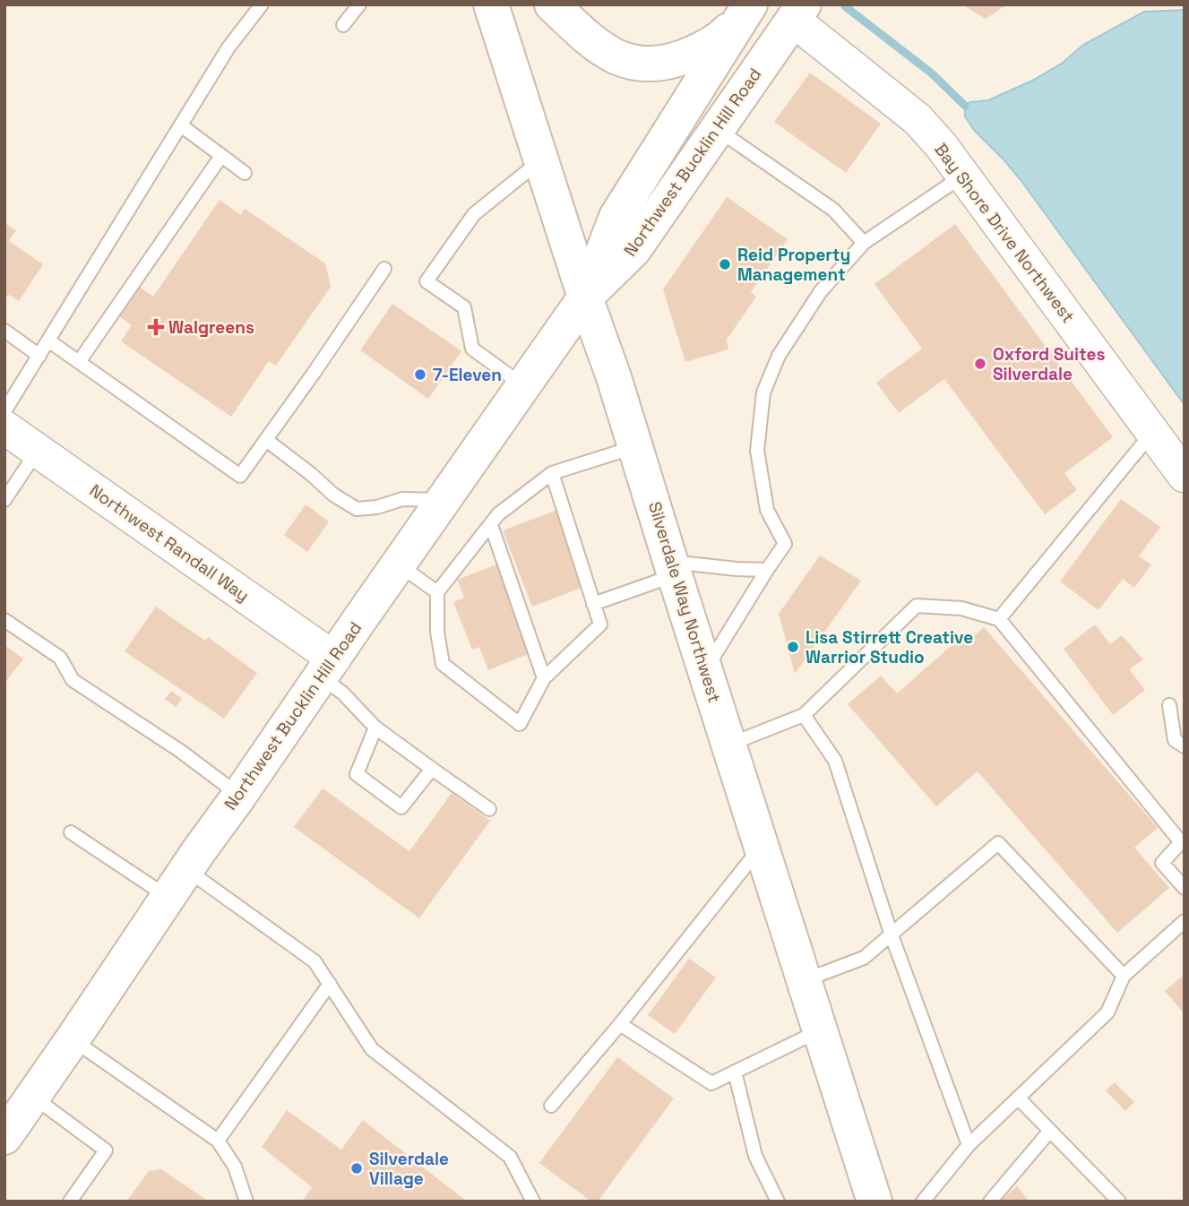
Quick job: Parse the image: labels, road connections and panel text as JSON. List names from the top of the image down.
{
  "streets": {
    "main road": ["Northwest Bucklin Hill Road", "Silverdale Way Northwest"],
    "street": ["Bay Shore Drive Northwest", "Northwest Randall Way"]
  },
  "crossings": [
    ["Northwest Bucklin Hill Road", "Bay Shore Drive Northwest"],
    ["Northwest Bucklin Hill Road", "Northwest Randall Way"],
    ["Northwest Bucklin Hill Road", "Silverdale Way Northwest"]
  ],
  "places": {
    "other": [
      "Reid Property Management",
      "Oxford Suites Silverdale",
      "7-Eleven",
      "Lisa Stirrett Creative Warrior Studio",
      "Silverdale Village"
    ],
    "health": ["Walgreens"]
  }
}
